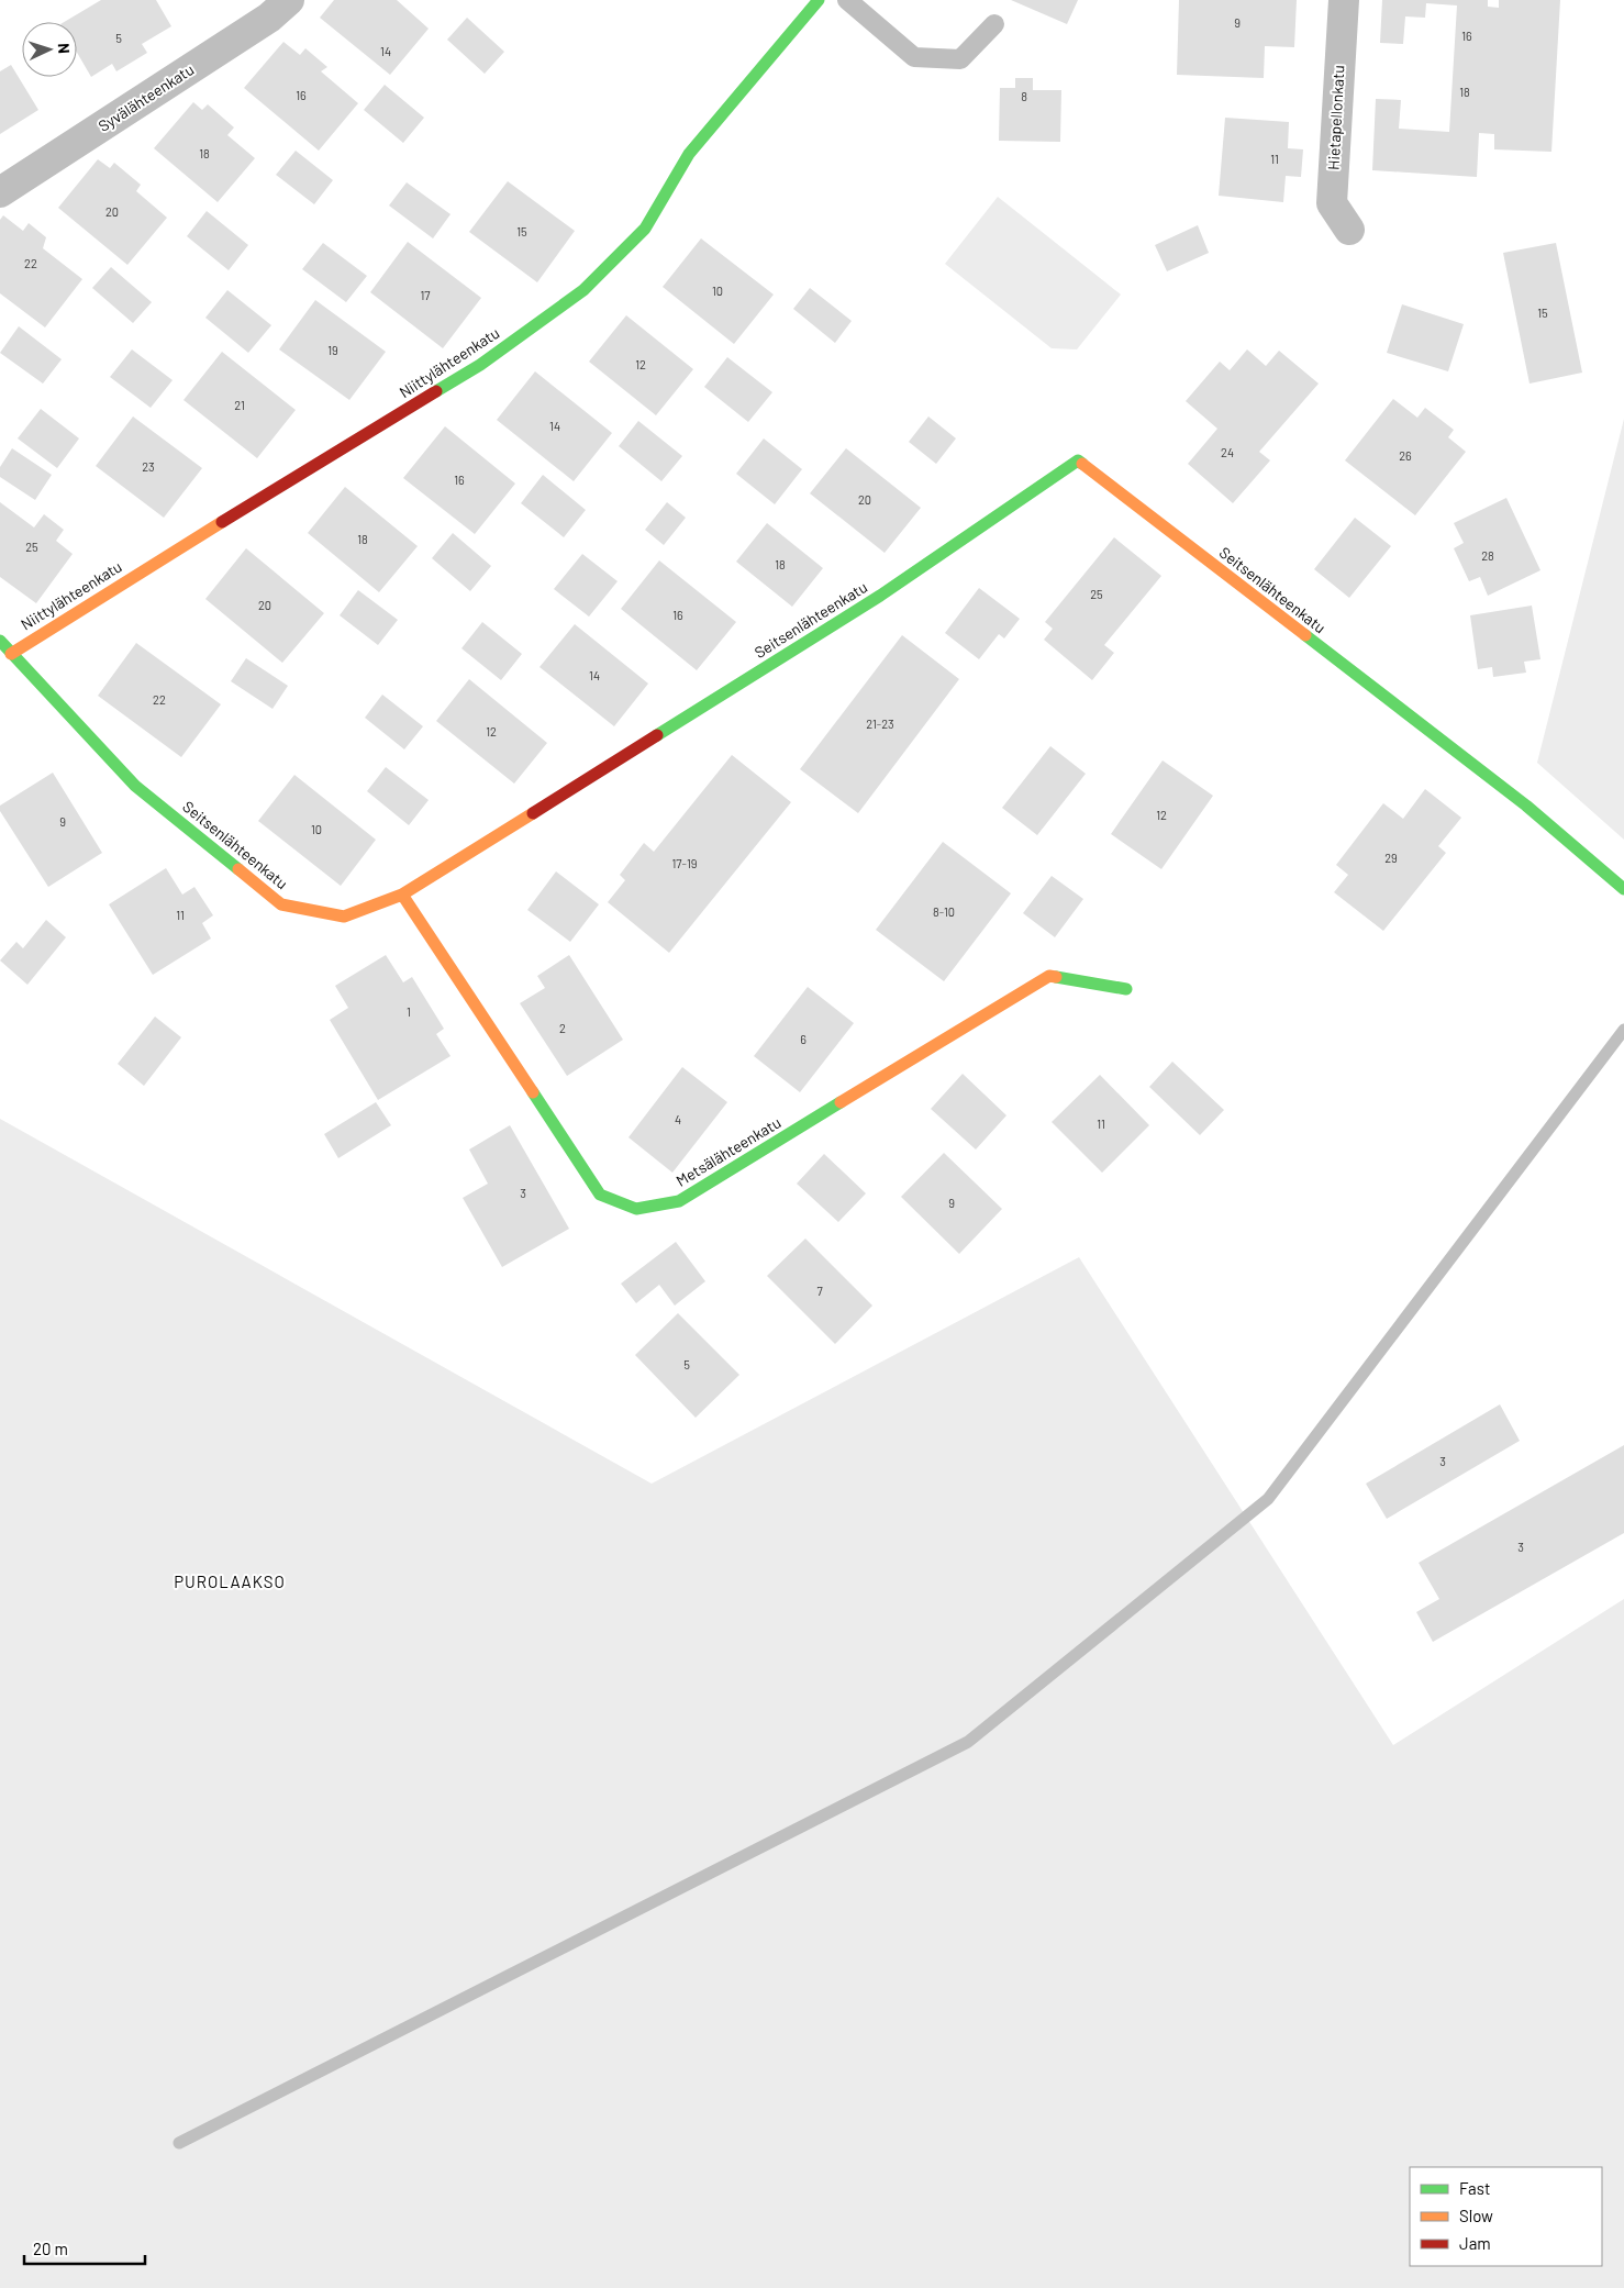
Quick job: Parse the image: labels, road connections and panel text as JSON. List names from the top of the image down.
{
  "streets": {
    "street": [
      "Syvälähteenkatu",
      "Hietapellonkatu",
      "Niittylähteenkatu",
      "Seitsenlähteenkatu",
      "Metsälähteenkatu"
    ]
  },
  "crossings": [
    ["Niittylähteenkatu", "Seitsenlähteenkatu"],
    ["Seitsenlähteenkatu", "Metsälähteenkatu"]
  ],
  "districts": ["PUROLAAKSO"],
  "house_numbers": [
    "9",
    "16",
    "5",
    "14",
    "18",
    "16",
    "8",
    "18",
    "11",
    "20",
    "15",
    "22",
    "10",
    "17",
    "15",
    "19",
    "12",
    "21",
    "14",
    "24",
    "26",
    "23",
    "16",
    "20",
    "18",
    "25",
    "28",
    "18",
    "25",
    "20",
    "16",
    "14",
    "22",
    "21-23",
    "12",
    "12",
    "9",
    "10",
    "29",
    "17-19",
    "8-10",
    "11",
    "1",
    "2",
    "6",
    "4",
    "11",
    "3",
    "9",
    "7",
    "5",
    "3",
    "3"
  ],
  "legend": ["Fast", "Slow", "Jam"],
  "scale_bar": "20 m",
  "north": "right"
}
